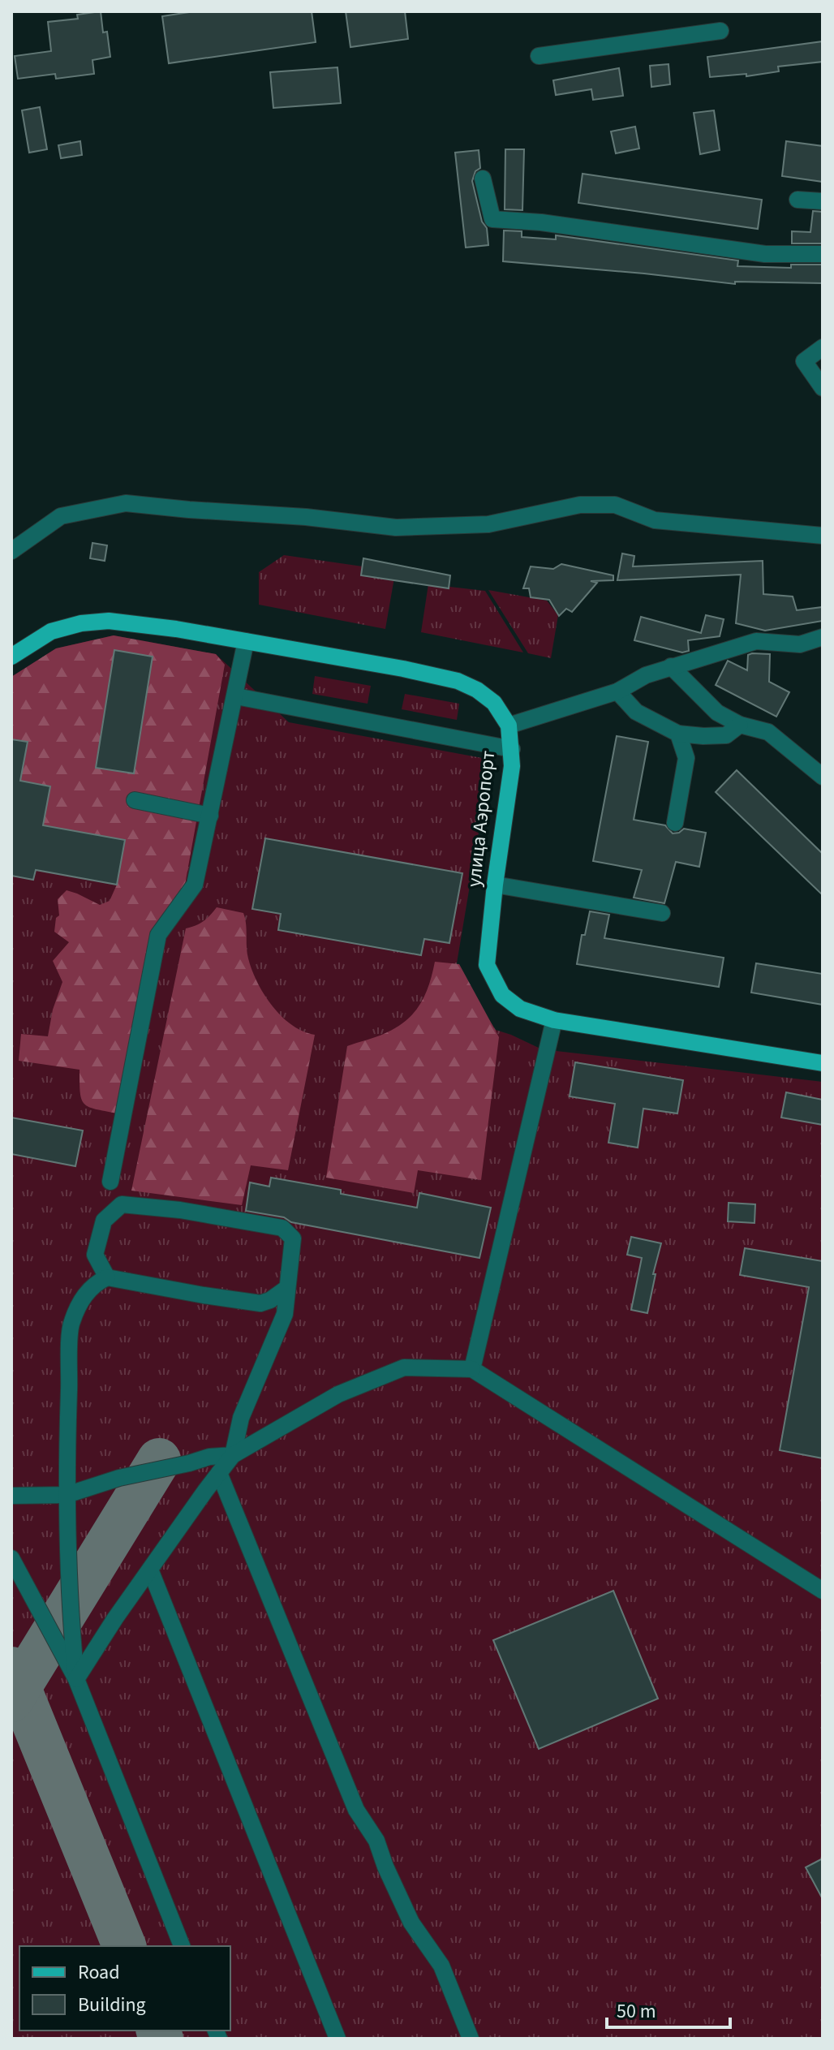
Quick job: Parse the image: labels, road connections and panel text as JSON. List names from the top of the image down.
{
  "streets": {
    "main road": ["улица Аэропорт"]
  },
  "legend": ["Road", "Building"],
  "scale_bar": "50 m"
}
